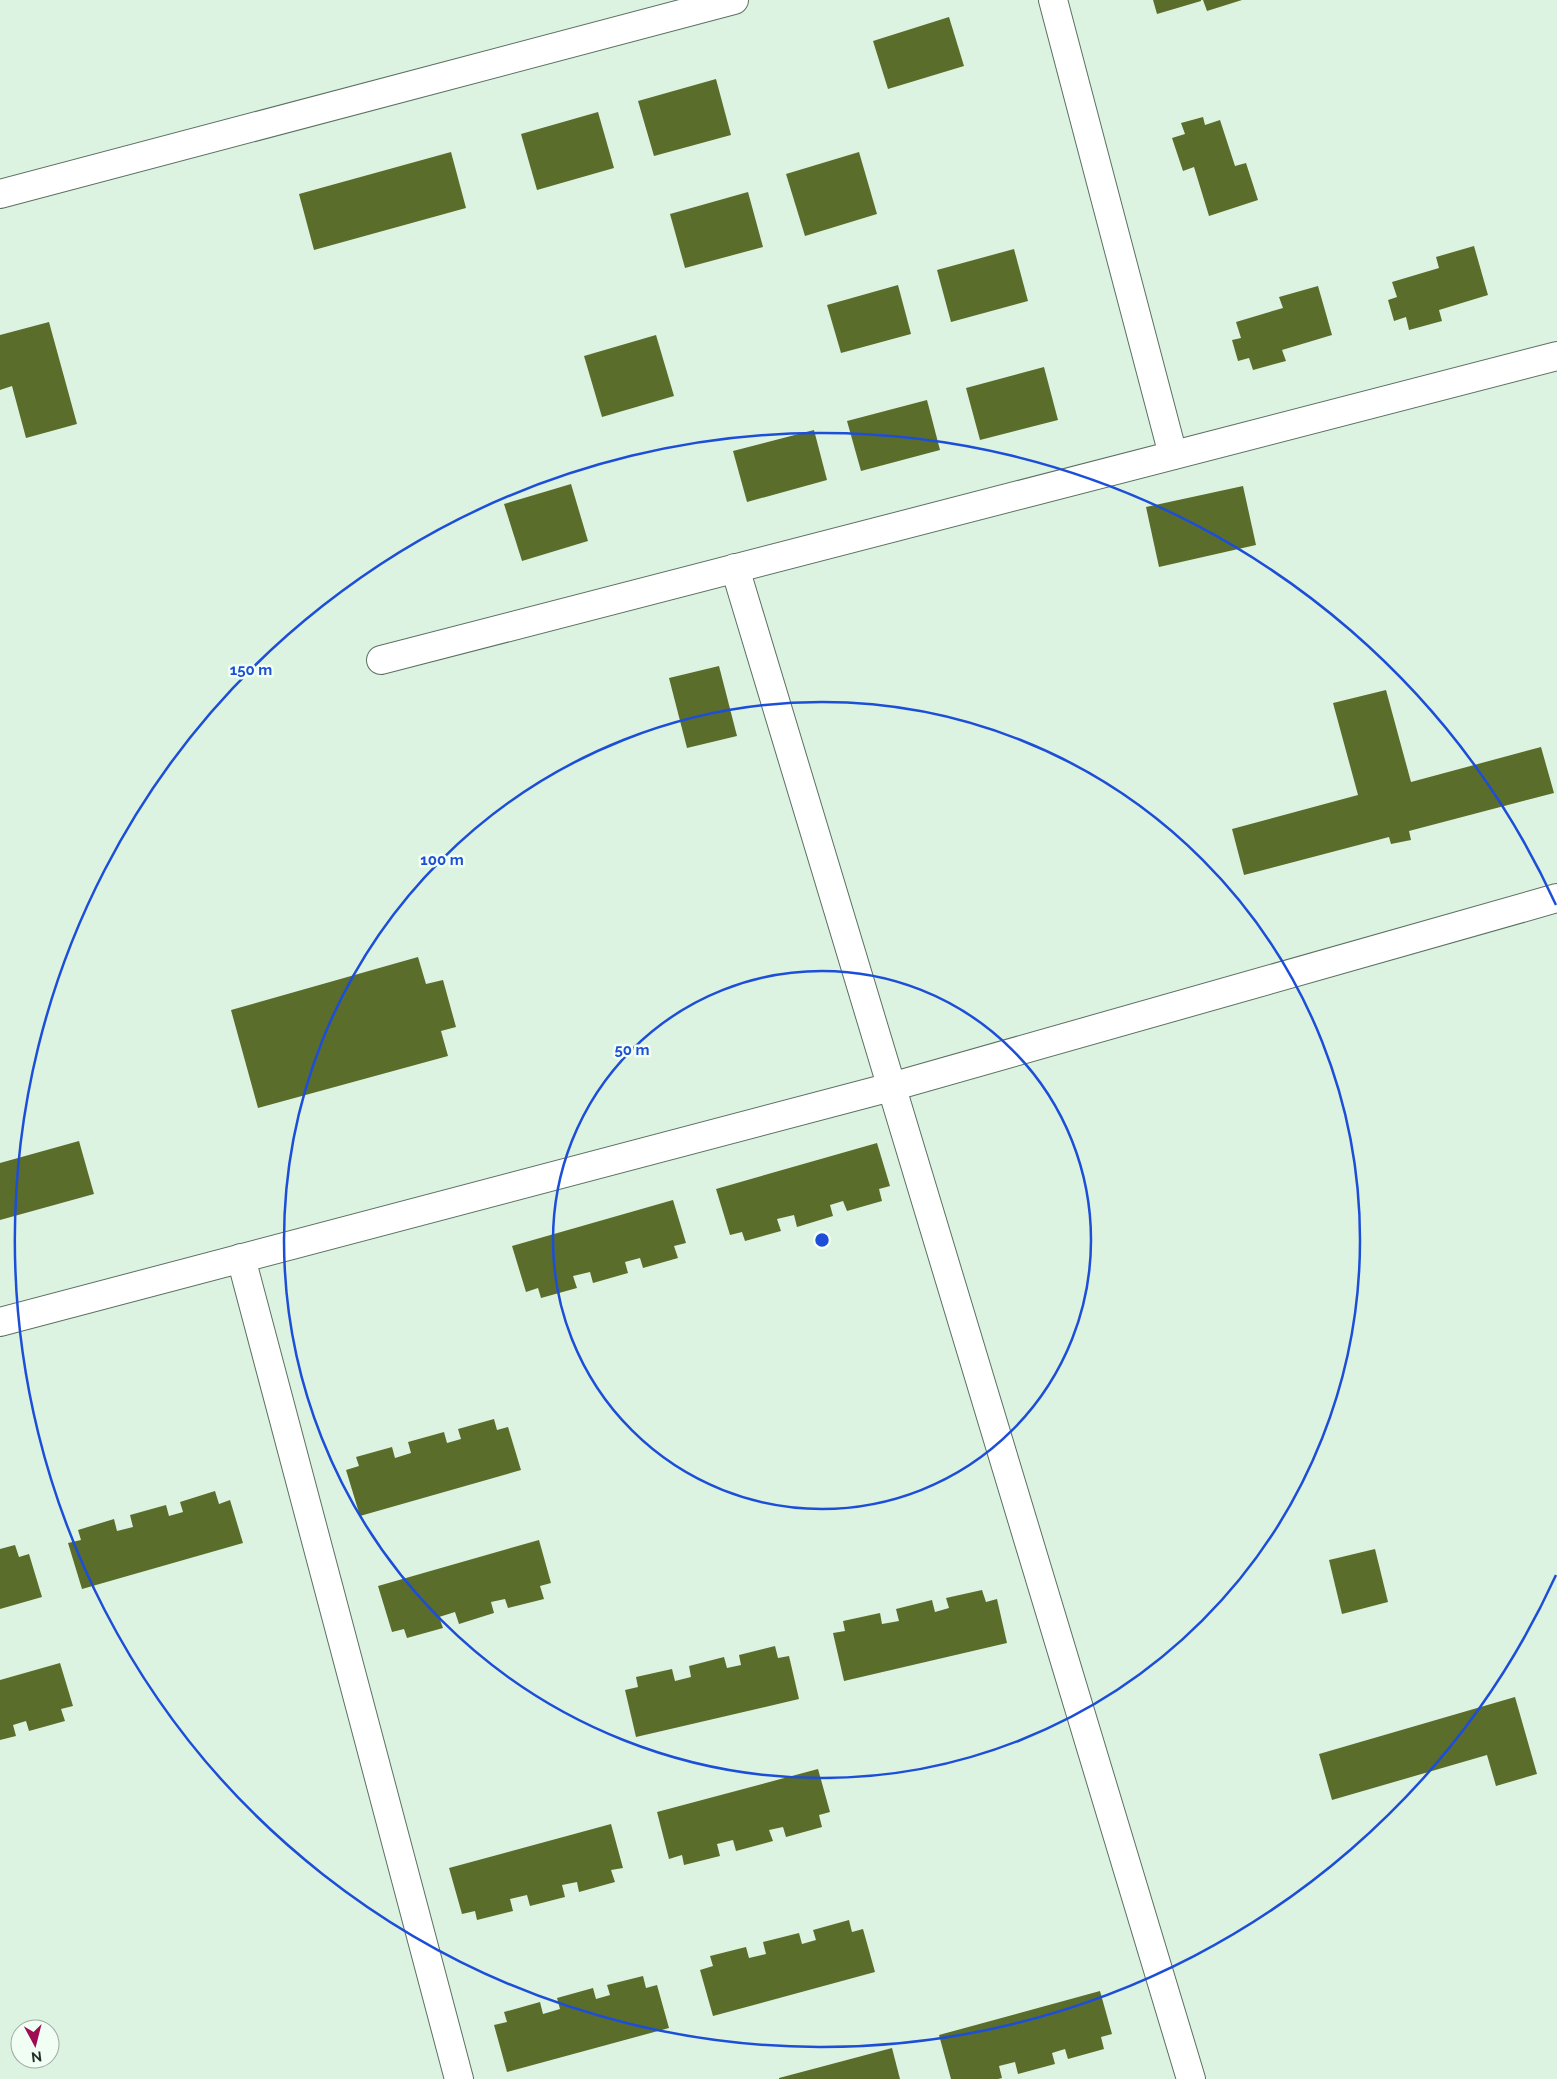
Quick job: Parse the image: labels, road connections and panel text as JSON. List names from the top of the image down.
{
  "north": "bottom",
  "rings": ["150 m", "100 m", "50 m"]
}
